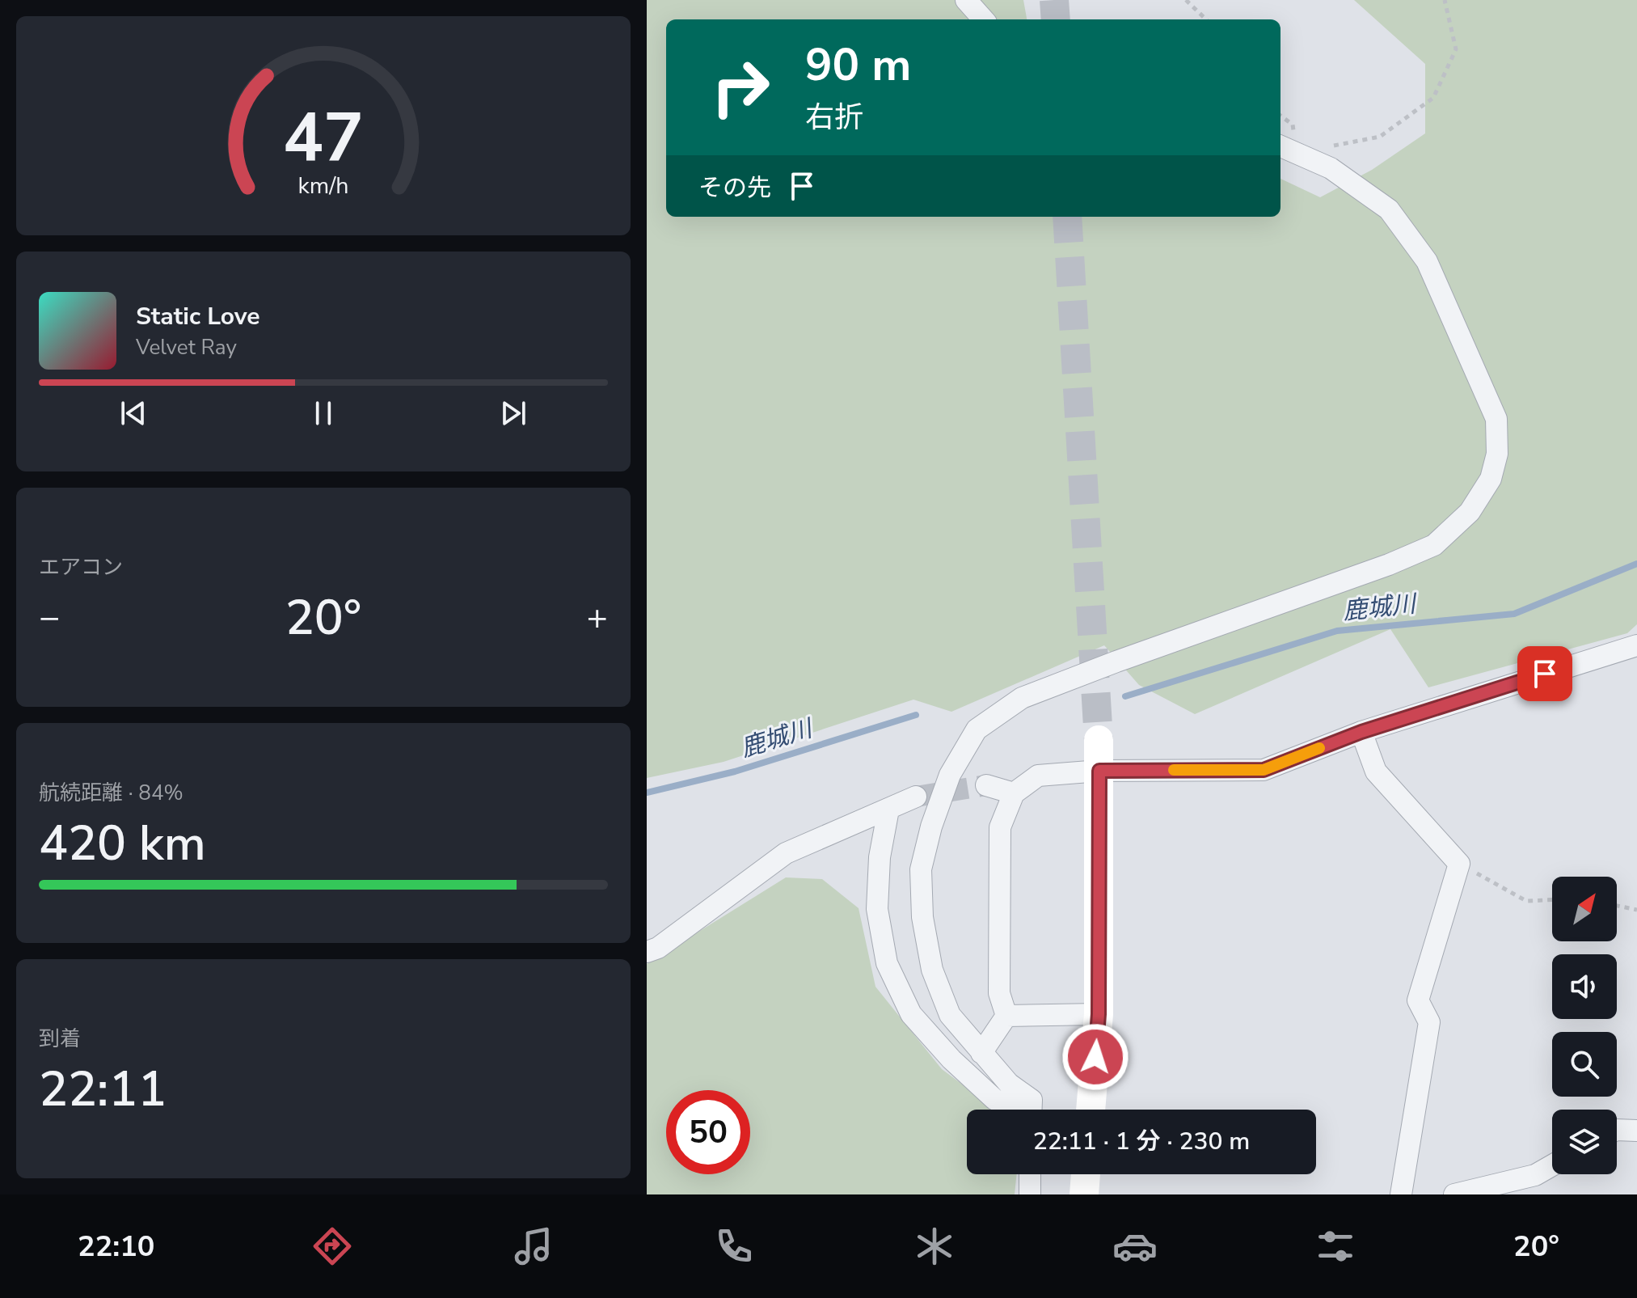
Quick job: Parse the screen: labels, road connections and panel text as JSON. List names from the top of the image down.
{
  "water": ["鹿城川"],
  "north": "top right",
  "page": {
    "turn": ["90 m", "右折"],
    "then": "その先",
    "song": ["Static Love", "Velvet Ray"],
    "tile": [
      "エアコン",
      ["航続距離 · 84%", "420 km"],
      ["到着", "22:11"]
    ],
    "heat": ["−", "20°", "+"],
    "limit": "50",
    "trip": "22:11 · 1 分 · 230 m",
    "tabs": ["22:10", "20°"],
    "gauge": ["47", "km/h"]
  }
}
